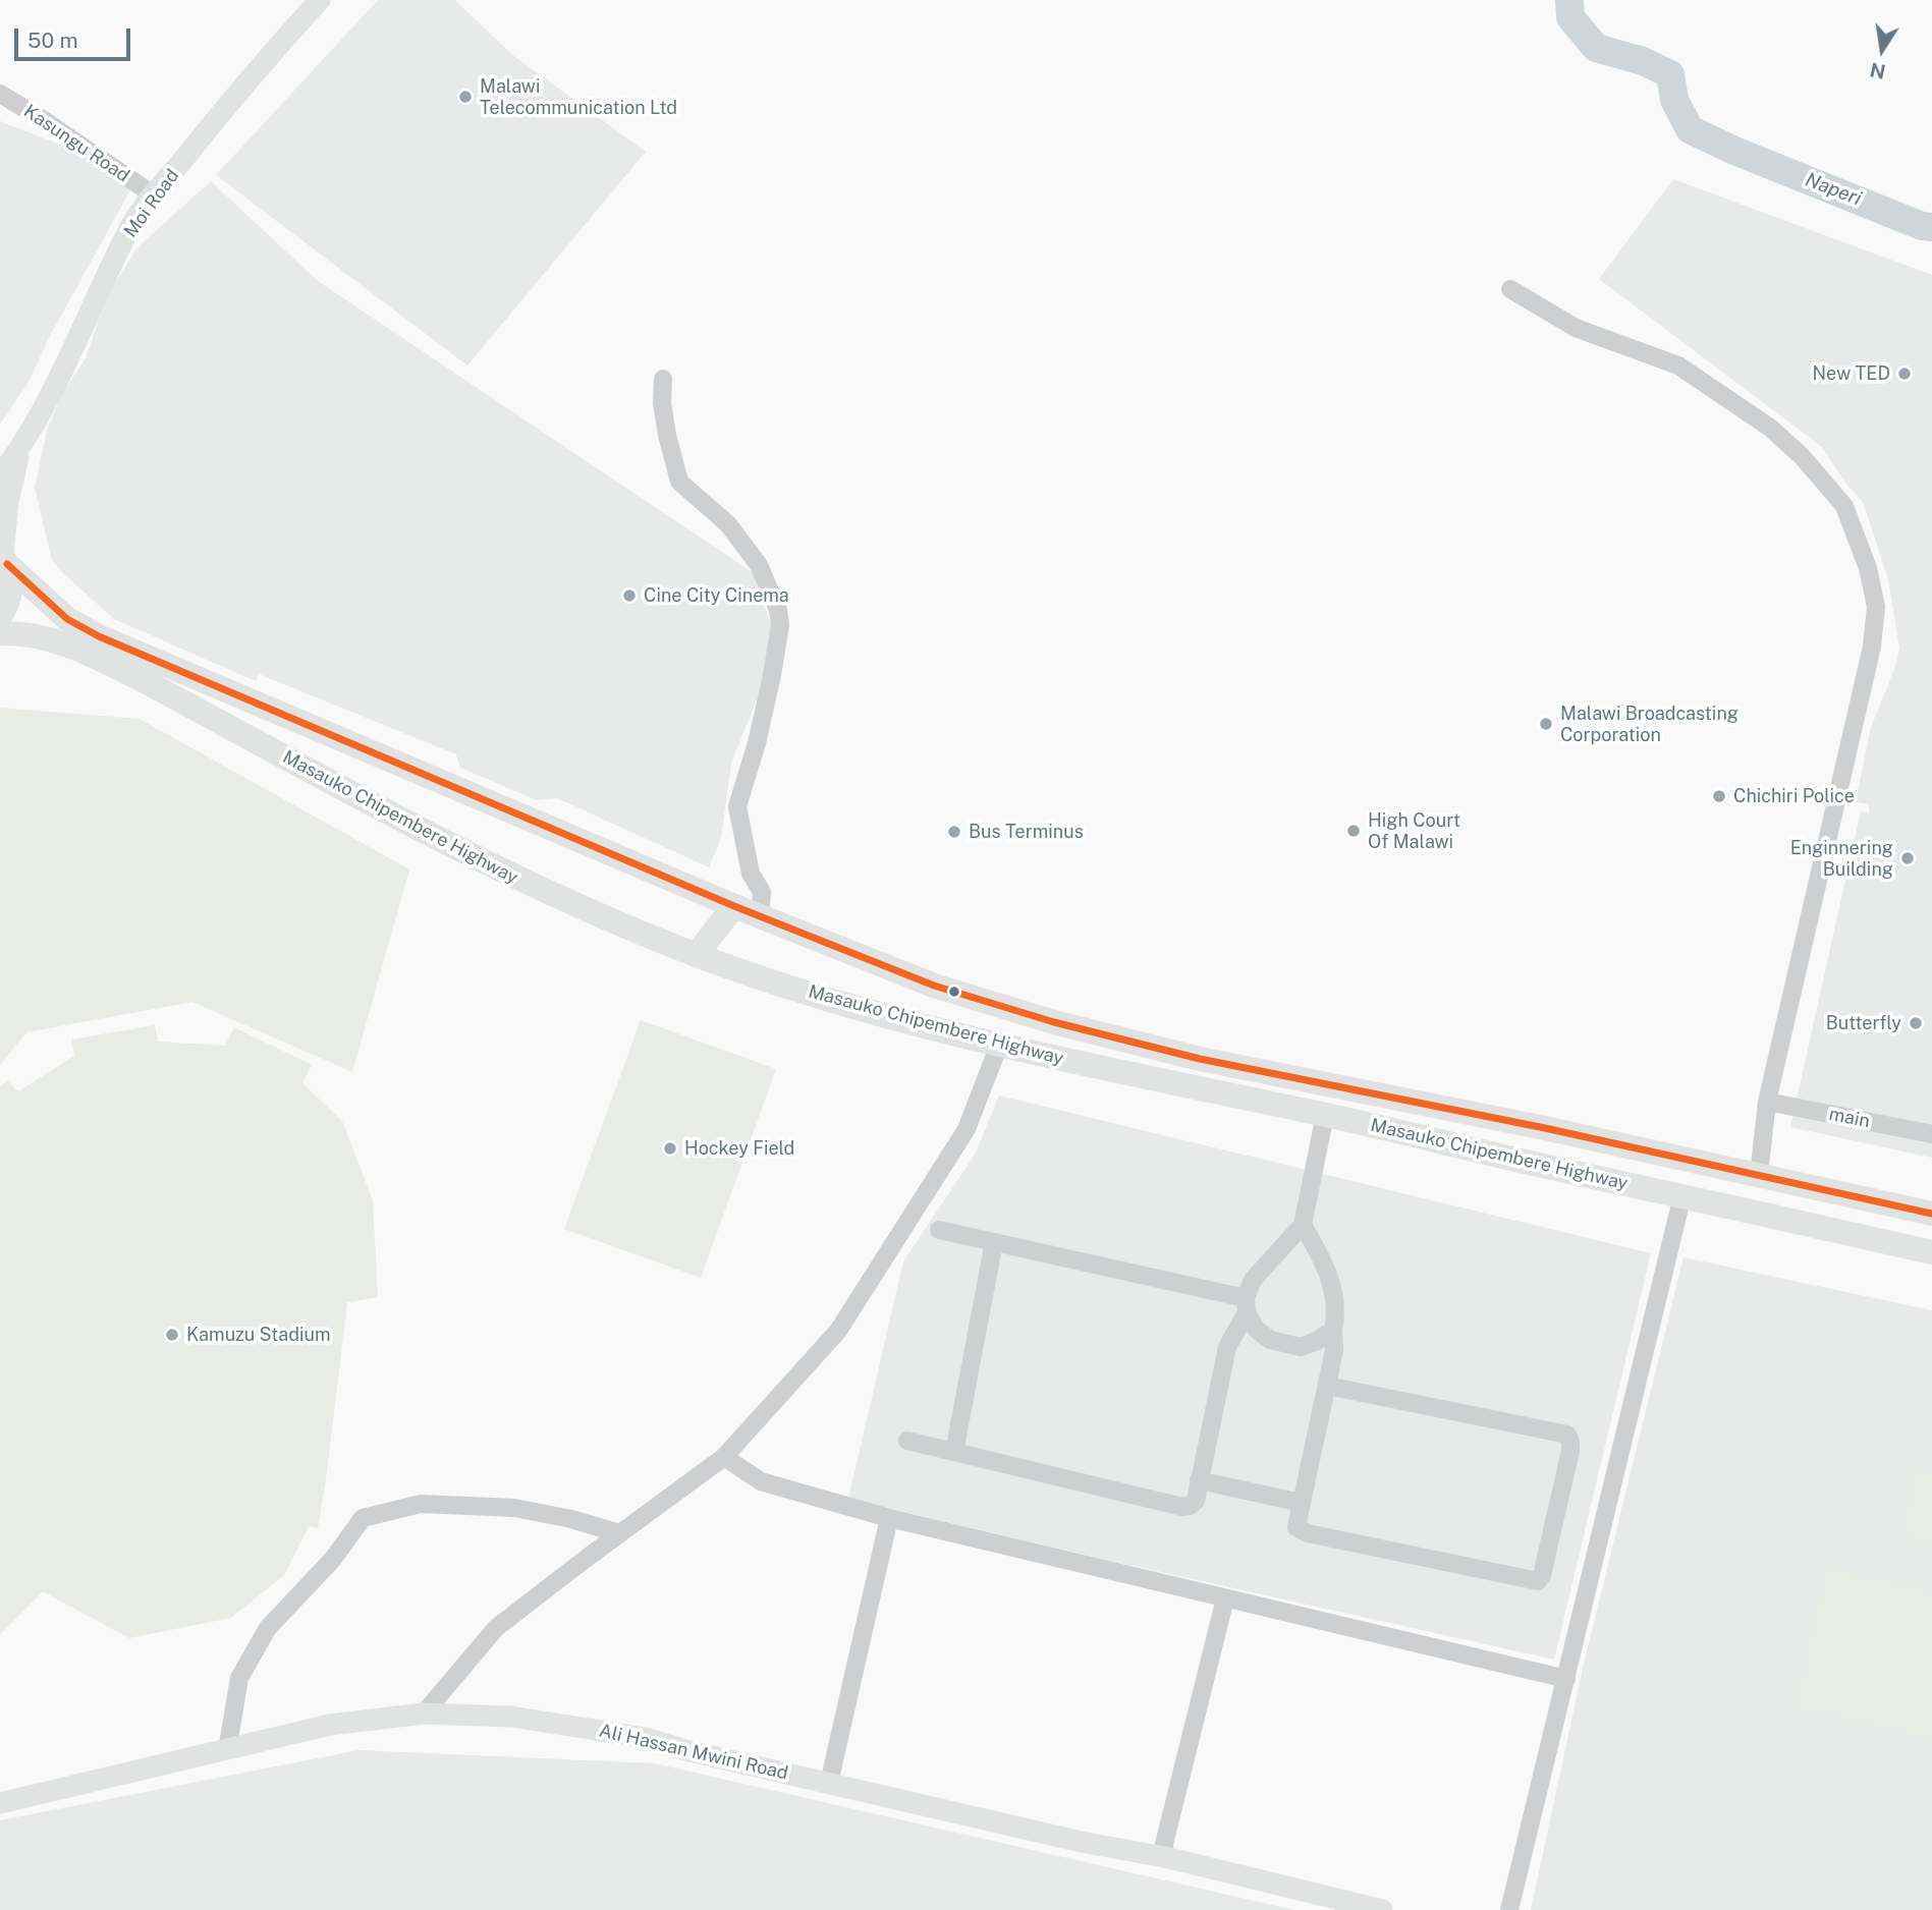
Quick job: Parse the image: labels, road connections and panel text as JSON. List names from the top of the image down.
{
  "streets": {
    "highway": ["Masauko Chipembere Highway"],
    "main road": ["Moi Road", "Ali Hassan Mwini Road"],
    "street": ["Kasungu Road", "main"]
  },
  "crossings": [
    ["Kasungu Road", "Moi Road"]
  ],
  "water": ["Naperi"],
  "places": [
    "Malawi Telecommunication Ltd",
    "New TED",
    "Cine City Cinema",
    "Malawi Broadcasting Corporation",
    "Chichiri Police",
    "High Court Of Malawi",
    "Bus Terminus",
    "Enginnering Building",
    "Butterfly",
    "Hockey Field",
    "Kamuzu Stadium"
  ],
  "scale_bar": "50 m",
  "north": "bottom"
}
